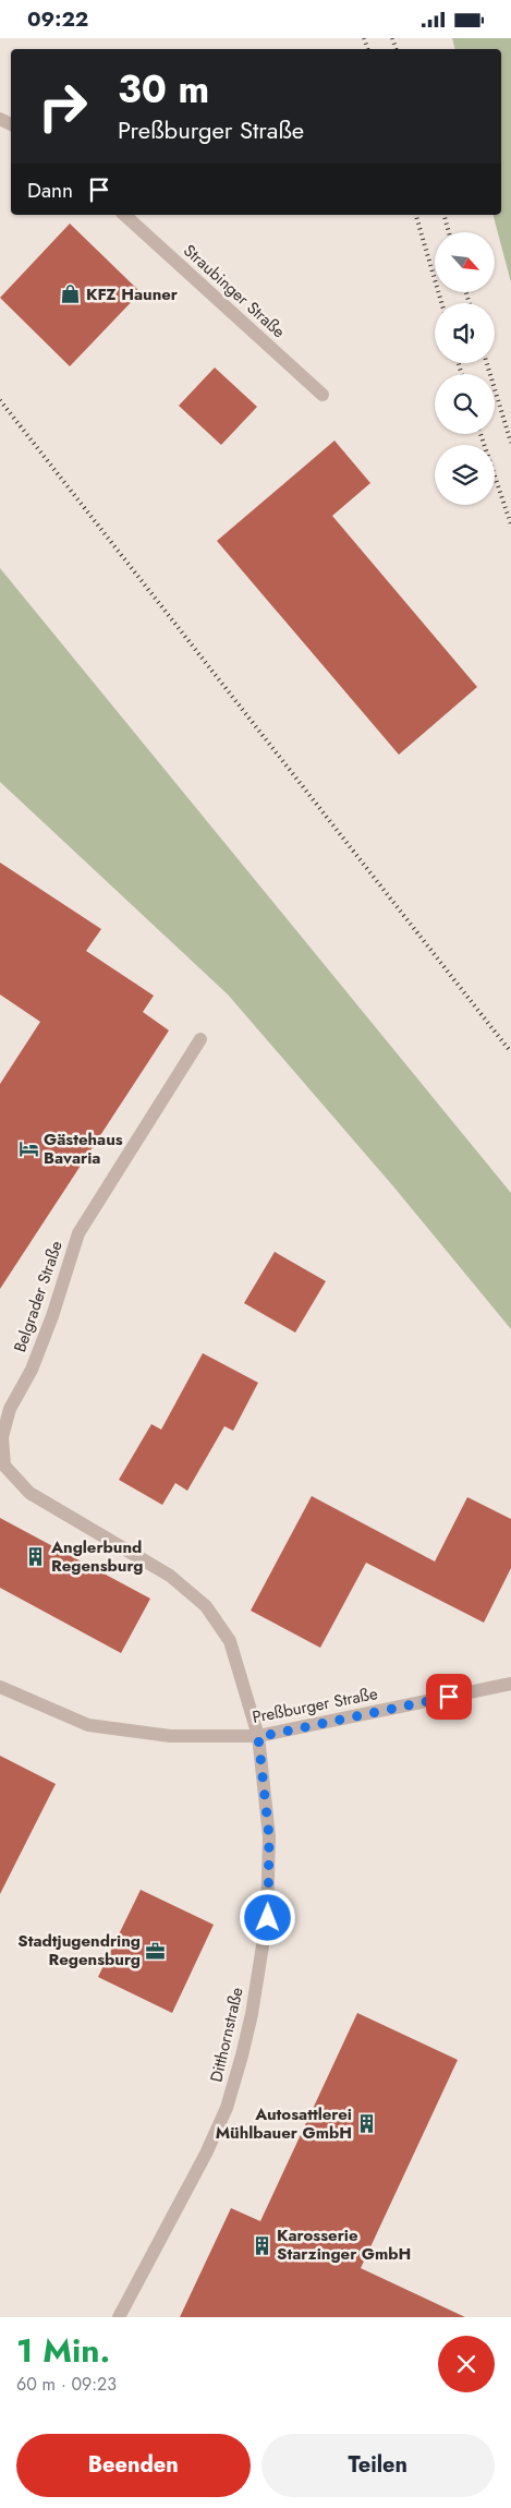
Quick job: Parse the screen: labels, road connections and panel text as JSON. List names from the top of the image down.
{
  "streets": {
    "street": [
      "Straubinger Straße",
      "Belgrader Straße",
      "Preßburger Straße",
      "Ditthornstraße"
    ]
  },
  "crossings": [
    ["Belgrader Straße", "Preßburger Straße"],
    ["Belgrader Straße", "Ditthornstraße"],
    ["Preßburger Straße", "Ditthornstraße"]
  ],
  "places": {
    "shop": ["KFZ Hauner"],
    "hotel": ["Gästehaus Bavaria"],
    "building": ["Anglerbund Regensburg", "Autosattlerei Mühlbauer GmbH", "Karosserie Starzinger GmbH"],
    "office": ["Stadtjugendring Regensburg"]
  },
  "north": "bottom right",
  "page": {
    "status": "09:22",
    "turn": ["30 m", "Preßburger Straße"],
    "then": "Dann",
    "heading": ["1 Min.", "60 m · 09:23"],
    "buttons": ["Beenden", "Teilen"]
  }
}
